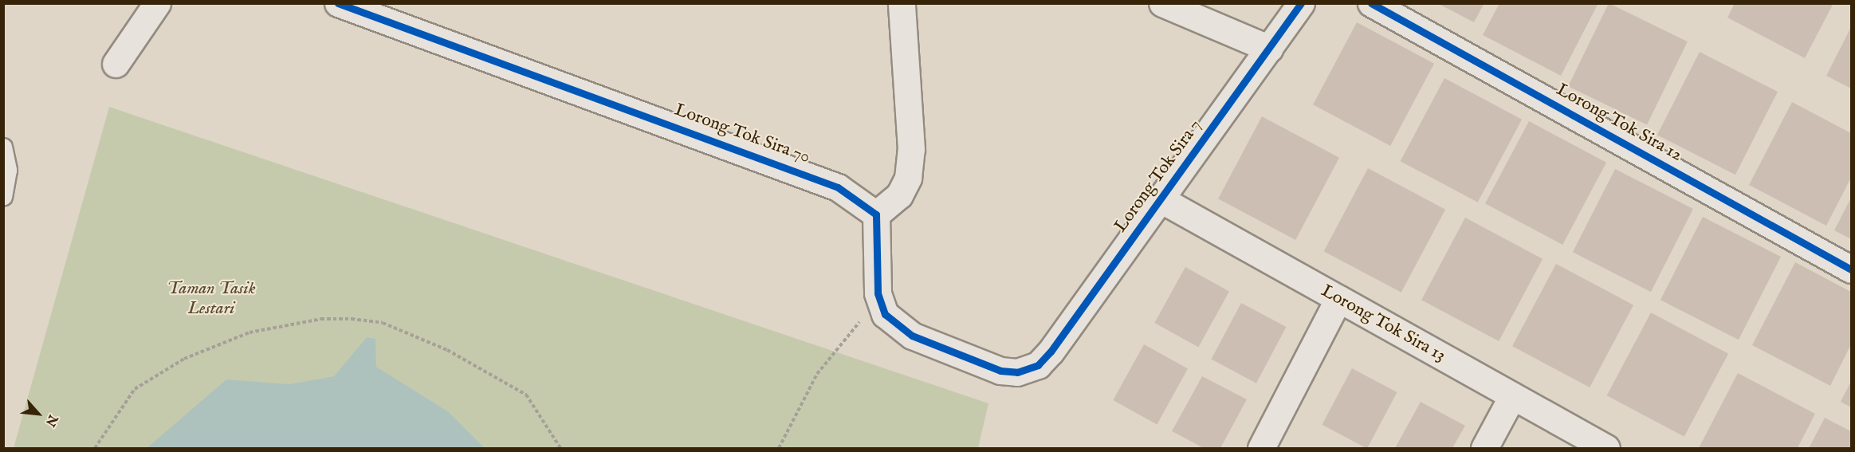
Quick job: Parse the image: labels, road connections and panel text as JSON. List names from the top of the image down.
{
  "streets": {
    "street": [
      "Lorong Tok Sira 12",
      "Lorong Tok Sira 70",
      "Lorong Tok Sira 7",
      "Lorong Tok Sira 13"
    ]
  },
  "crossings": [
    ["Lorong Tok Sira 7", "Lorong Tok Sira 13"]
  ],
  "parks": ["Taman Tasik Lestari"],
  "north": "bottom right"
}
